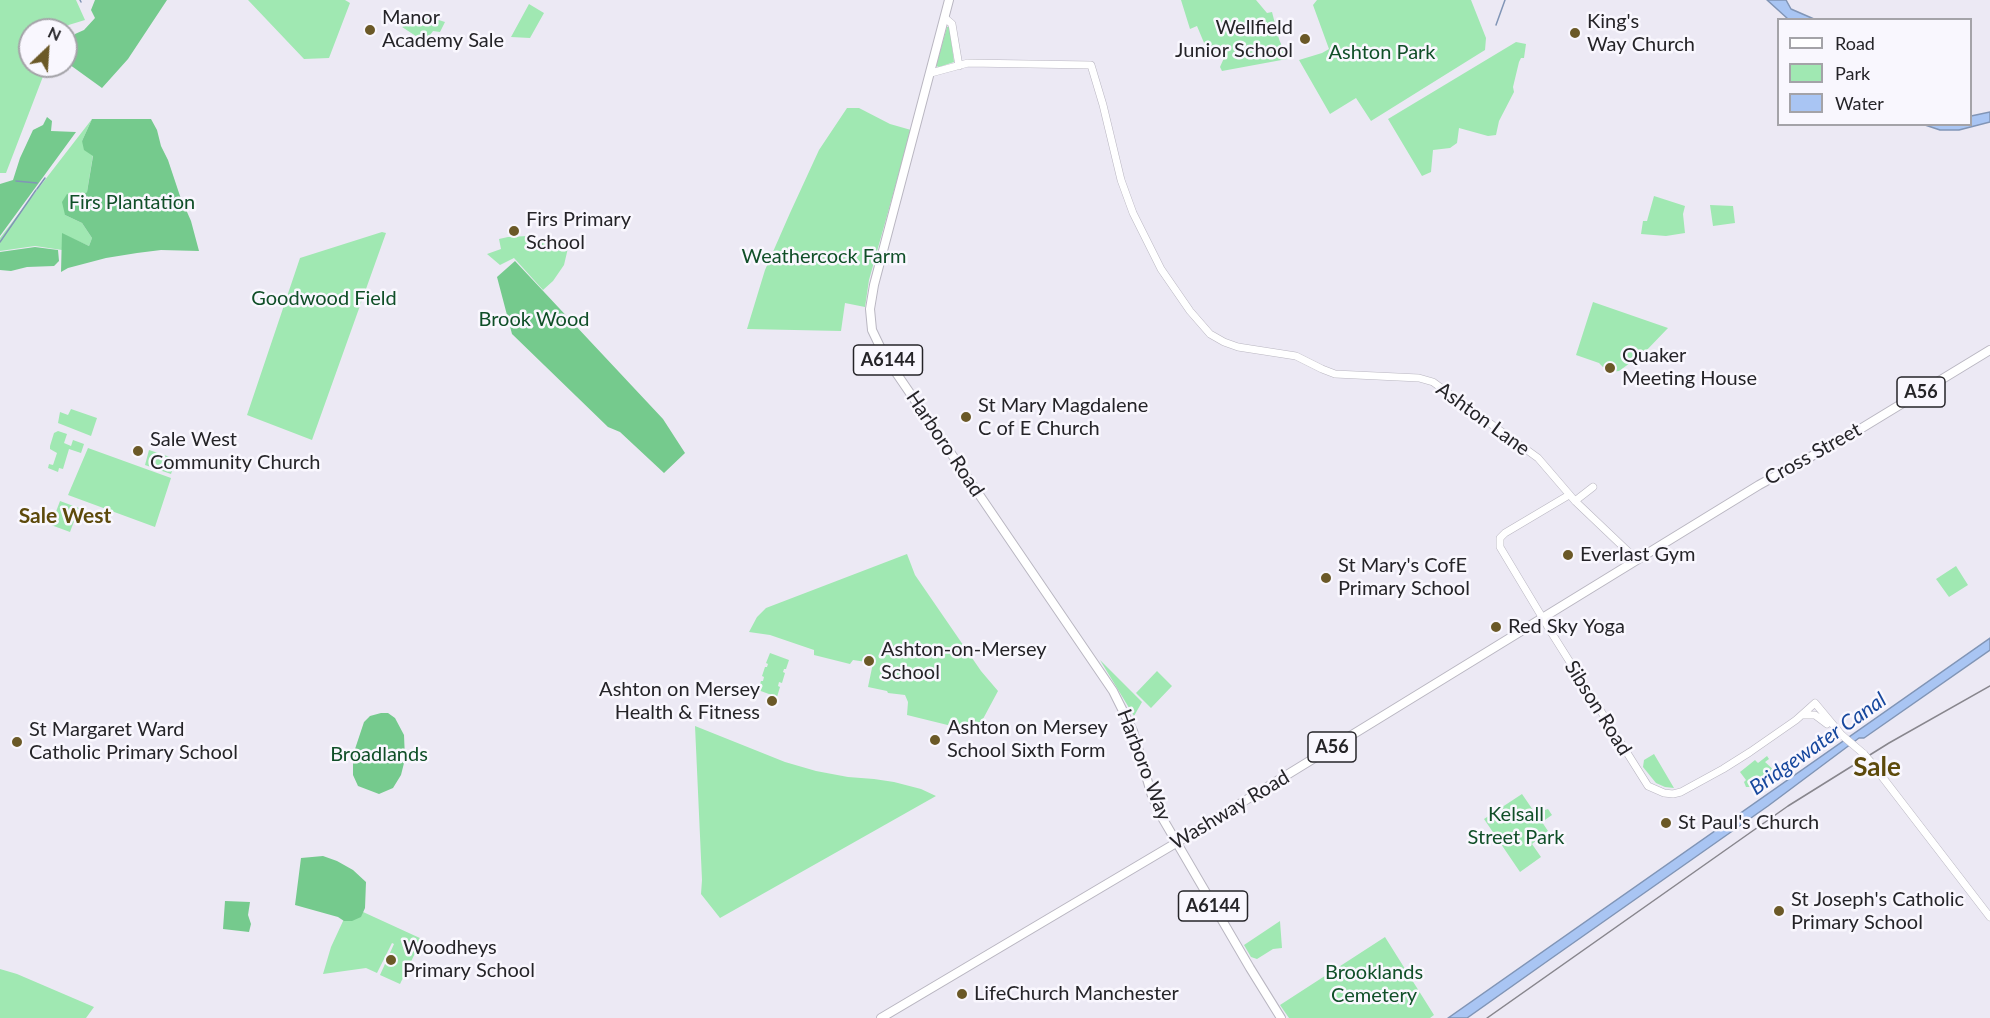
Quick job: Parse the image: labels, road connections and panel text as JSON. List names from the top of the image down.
{
  "streets": {
    "main road": [
      "A6144",
      "A56",
      "Ashton Lane",
      "Harboro Road",
      "Cross Street",
      "Sibson Road",
      "Harboro Way",
      "Washway Road"
    ]
  },
  "crossings": [
    ["A6144", "Harboro Way"],
    ["A6144", "Washway Road"],
    ["Ashton Lane", "Cross Street"],
    ["Ashton Lane", "Sibson Road"],
    ["Ashton Lane", "Washway Road"],
    ["Harboro Road", "Harboro Way"],
    ["Cross Street", "Washway Road"],
    ["Sibson Road", "Washway Road"],
    ["Harboro Way", "Washway Road"]
  ],
  "districts": ["Sale West", "Sale"],
  "water": ["Bridgewater Canal"],
  "parks": [
    "Ashton Park",
    "Firs Plantation",
    "Weathercock Farm",
    "Goodwood Field",
    "Brook Wood",
    "Broadlands",
    "Kelsall Street Park",
    "Brooklands Cemetery"
  ],
  "places": [
    "Manor Academy Sale",
    "King's Way Church",
    "Wellfield Junior School",
    "Firs Primary School",
    "Quaker Meeting House",
    "St Mary Magdalene C of E Church",
    "Sale West Community Church",
    "Everlast Gym",
    "St Mary's CofE Primary School",
    "Red Sky Yoga",
    "Ashton-on-Mersey School",
    "Ashton on Mersey Health & Fitness",
    "Ashton on Mersey School Sixth Form",
    "St Margaret Ward Catholic Primary School",
    "St Paul's Church",
    "St Joseph's Catholic Primary School",
    "Woodheys Primary School",
    "LifeChurch Manchester"
  ],
  "legend": ["Road", "Park", "Water"],
  "north": "top right"
}
